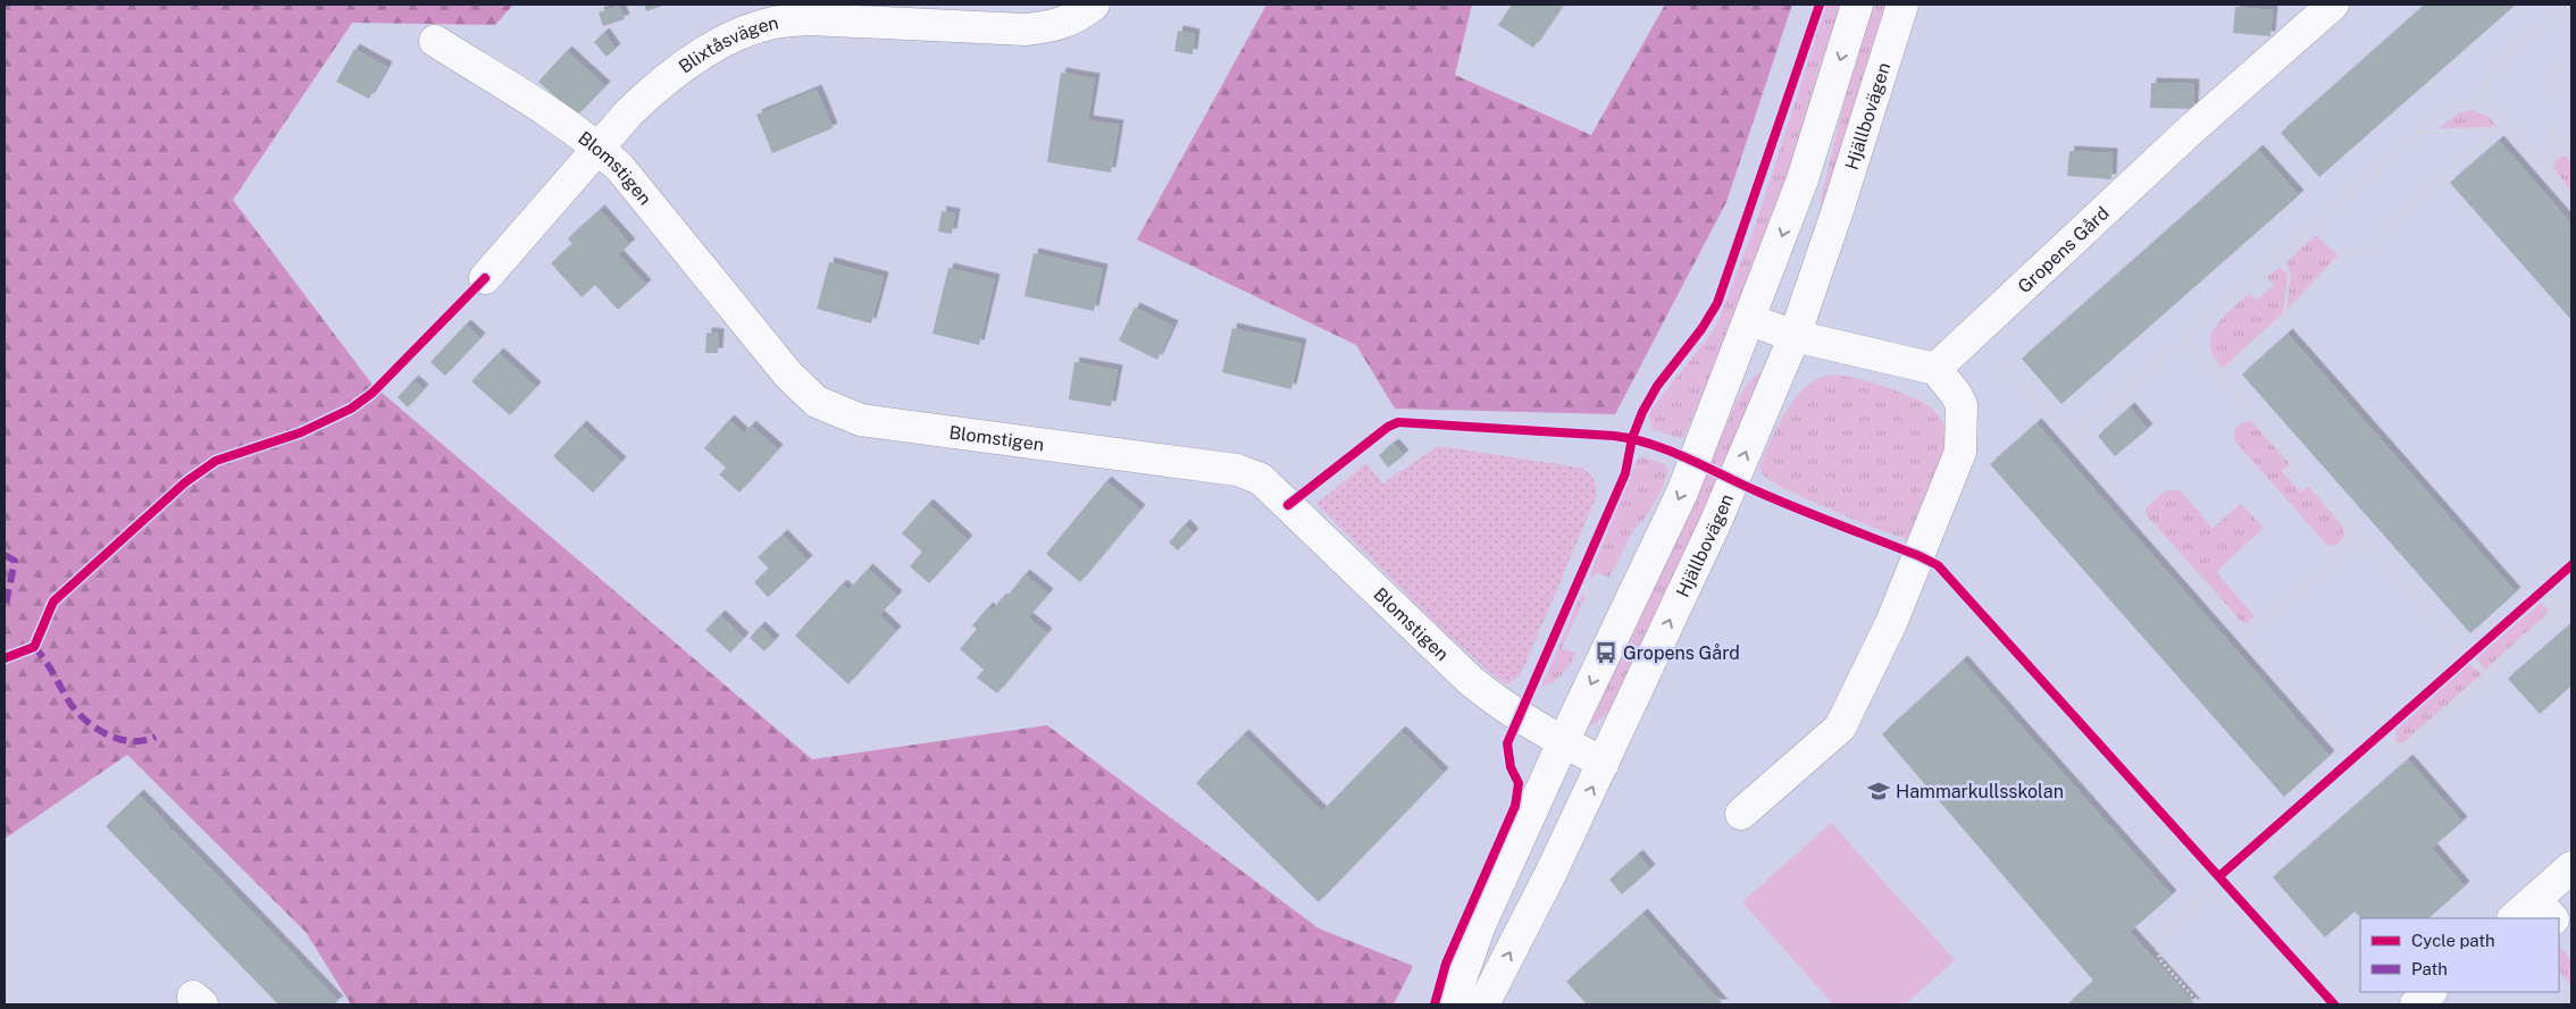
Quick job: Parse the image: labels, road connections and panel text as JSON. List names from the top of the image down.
{
  "streets": {
    "street": [
      "Blixtåsvägen",
      "Hjällbovägen",
      "Blomstigen",
      "Gropens Gård"
    ]
  },
  "crossings": [
    ["Blixtåsvägen", "Blomstigen"],
    ["Hjällbovägen", "Blomstigen"]
  ],
  "places": {
    "bus stop": ["Gropens Gård"],
    "school or university": ["Hammarkullsskolan"]
  },
  "legend": ["Cycle path", "Path"]
}
